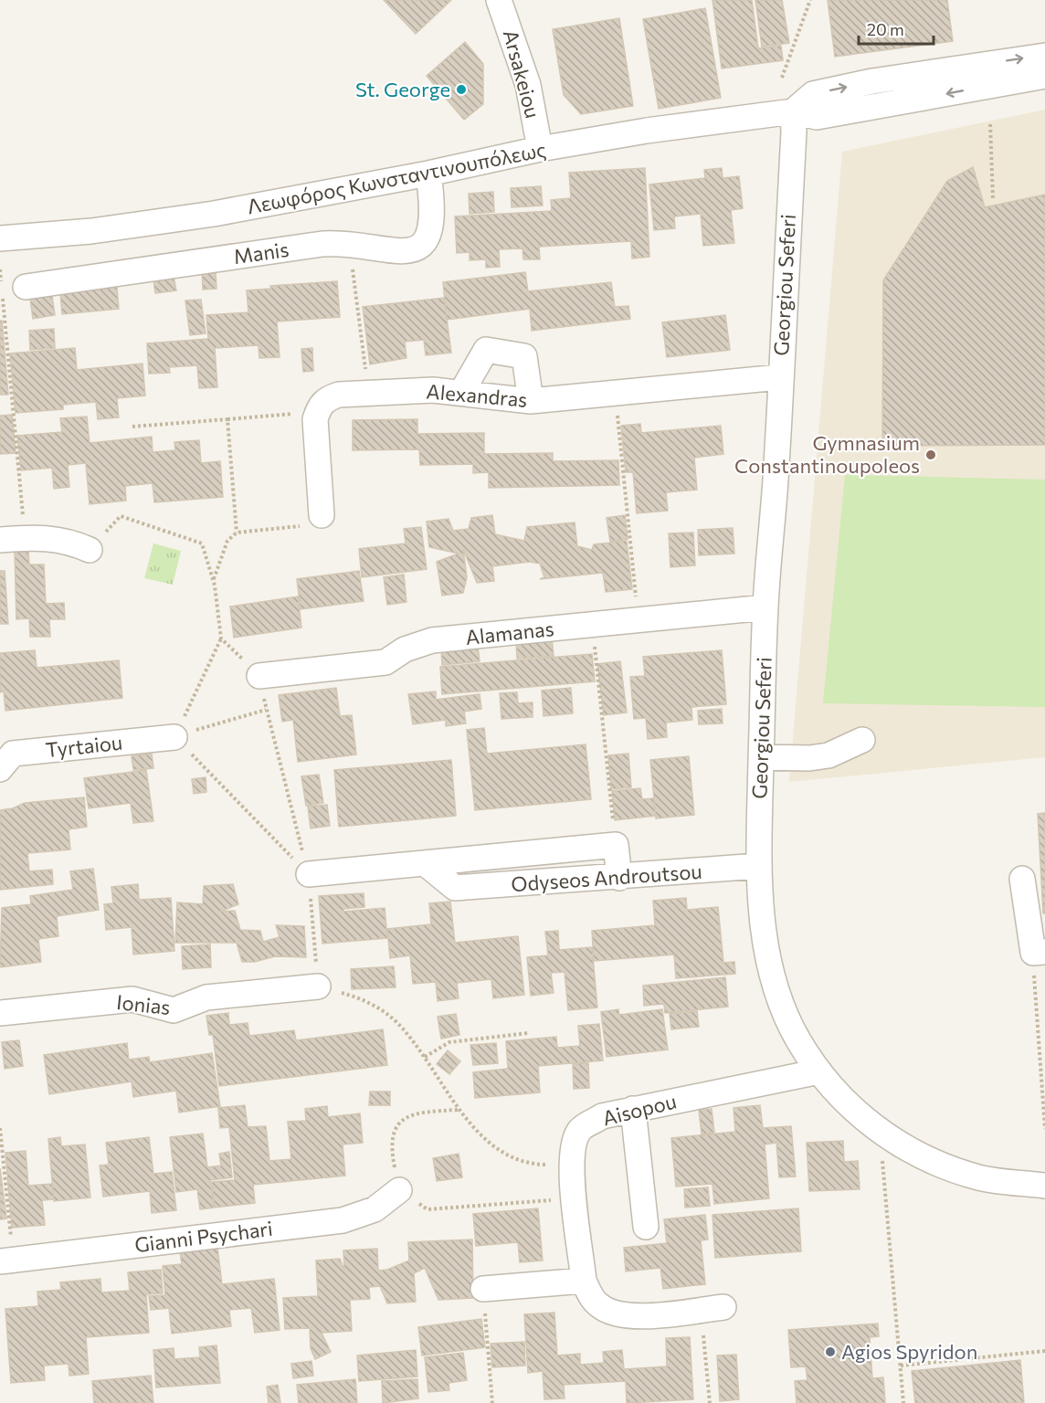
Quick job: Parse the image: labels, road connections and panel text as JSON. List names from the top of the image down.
{
  "streets": {
    "street": [
      "Arsakeiou",
      "Λεωφόρος Κωνσταντινουπόλεως",
      "Manis",
      "Georgiou Seferi",
      "Alexandras",
      "Alamanas",
      "Tyrtaiou",
      "Odyseos Androutsou",
      "Ionias",
      "Aisopou",
      "Gianni Psychari"
    ]
  },
  "crossings": [
    ["Arsakeiou", "Λεωφόρος Κωνσταντινουπόλεως"],
    ["Λεωφόρος Κωνσταντινουπόλεως", "Manis"],
    ["Λεωφόρος Κωνσταντινουπόλεως", "Georgiou Seferi"],
    ["Georgiou Seferi", "Alexandras"],
    ["Georgiou Seferi", "Alamanas"],
    ["Georgiou Seferi", "Odyseos Androutsou"],
    ["Georgiou Seferi", "Aisopou"]
  ],
  "places": ["St. George", "Gymnasium Constantinoupoleos", "Agios Spyridon"],
  "scale_bar": "20 m"
}
